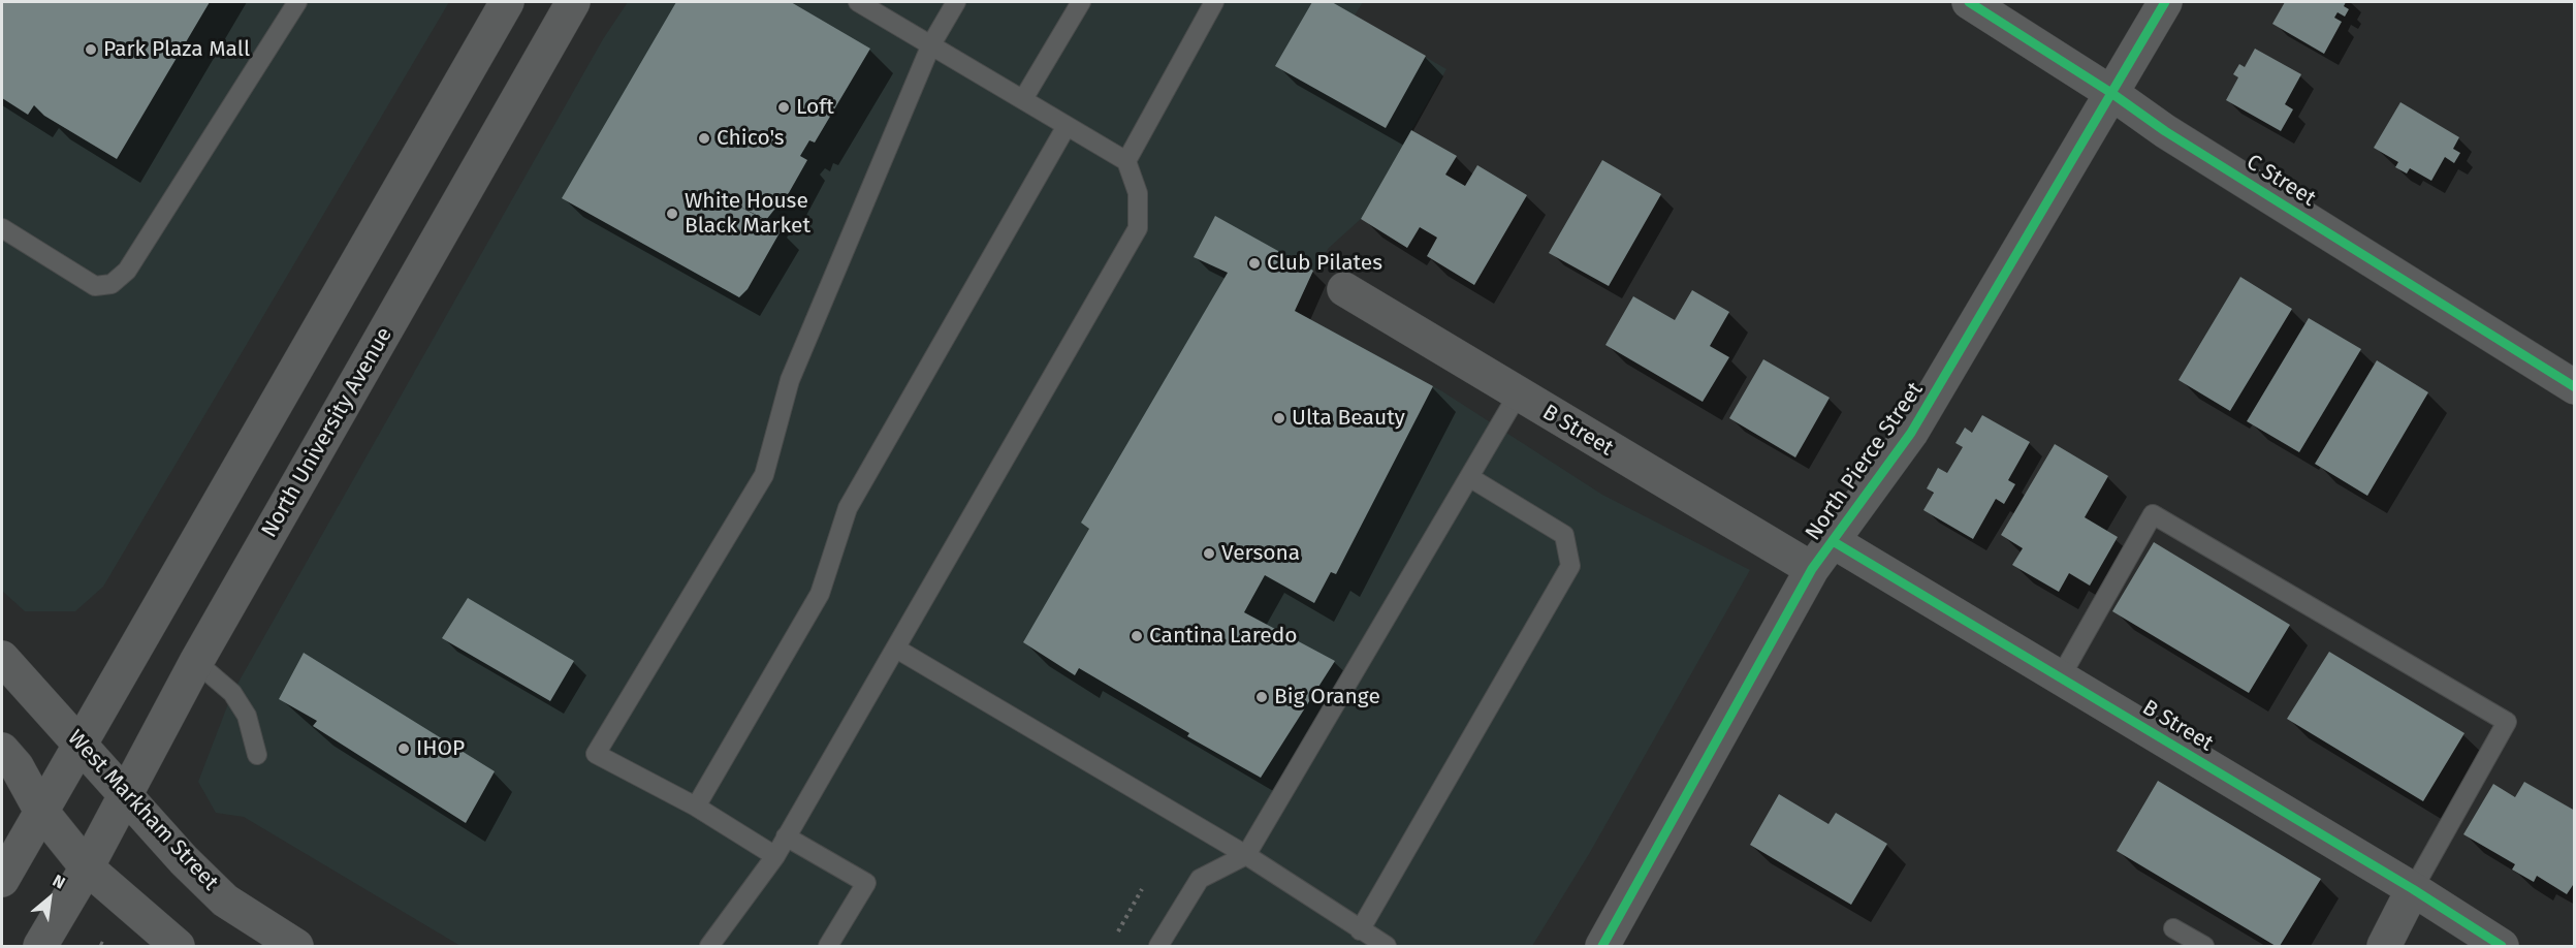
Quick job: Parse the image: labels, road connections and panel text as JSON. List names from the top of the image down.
{
  "streets": {
    "street": [
      "C Street",
      "B Street",
      "North University Avenue",
      "North Pierce Street",
      "West Markham Street"
    ]
  },
  "crossings": [
    ["C Street", "North Pierce Street"],
    ["B Street", "North Pierce Street"],
    ["North University Avenue", "West Markham Street"]
  ],
  "places": [
    "Park Plaza Mall",
    "Loft",
    "Chico's",
    "White House Black Market",
    "Club Pilates",
    "Ulta Beauty",
    "Versona",
    "Cantina Laredo",
    "Big Orange",
    "IHOP"
  ],
  "north": "top right"
}
